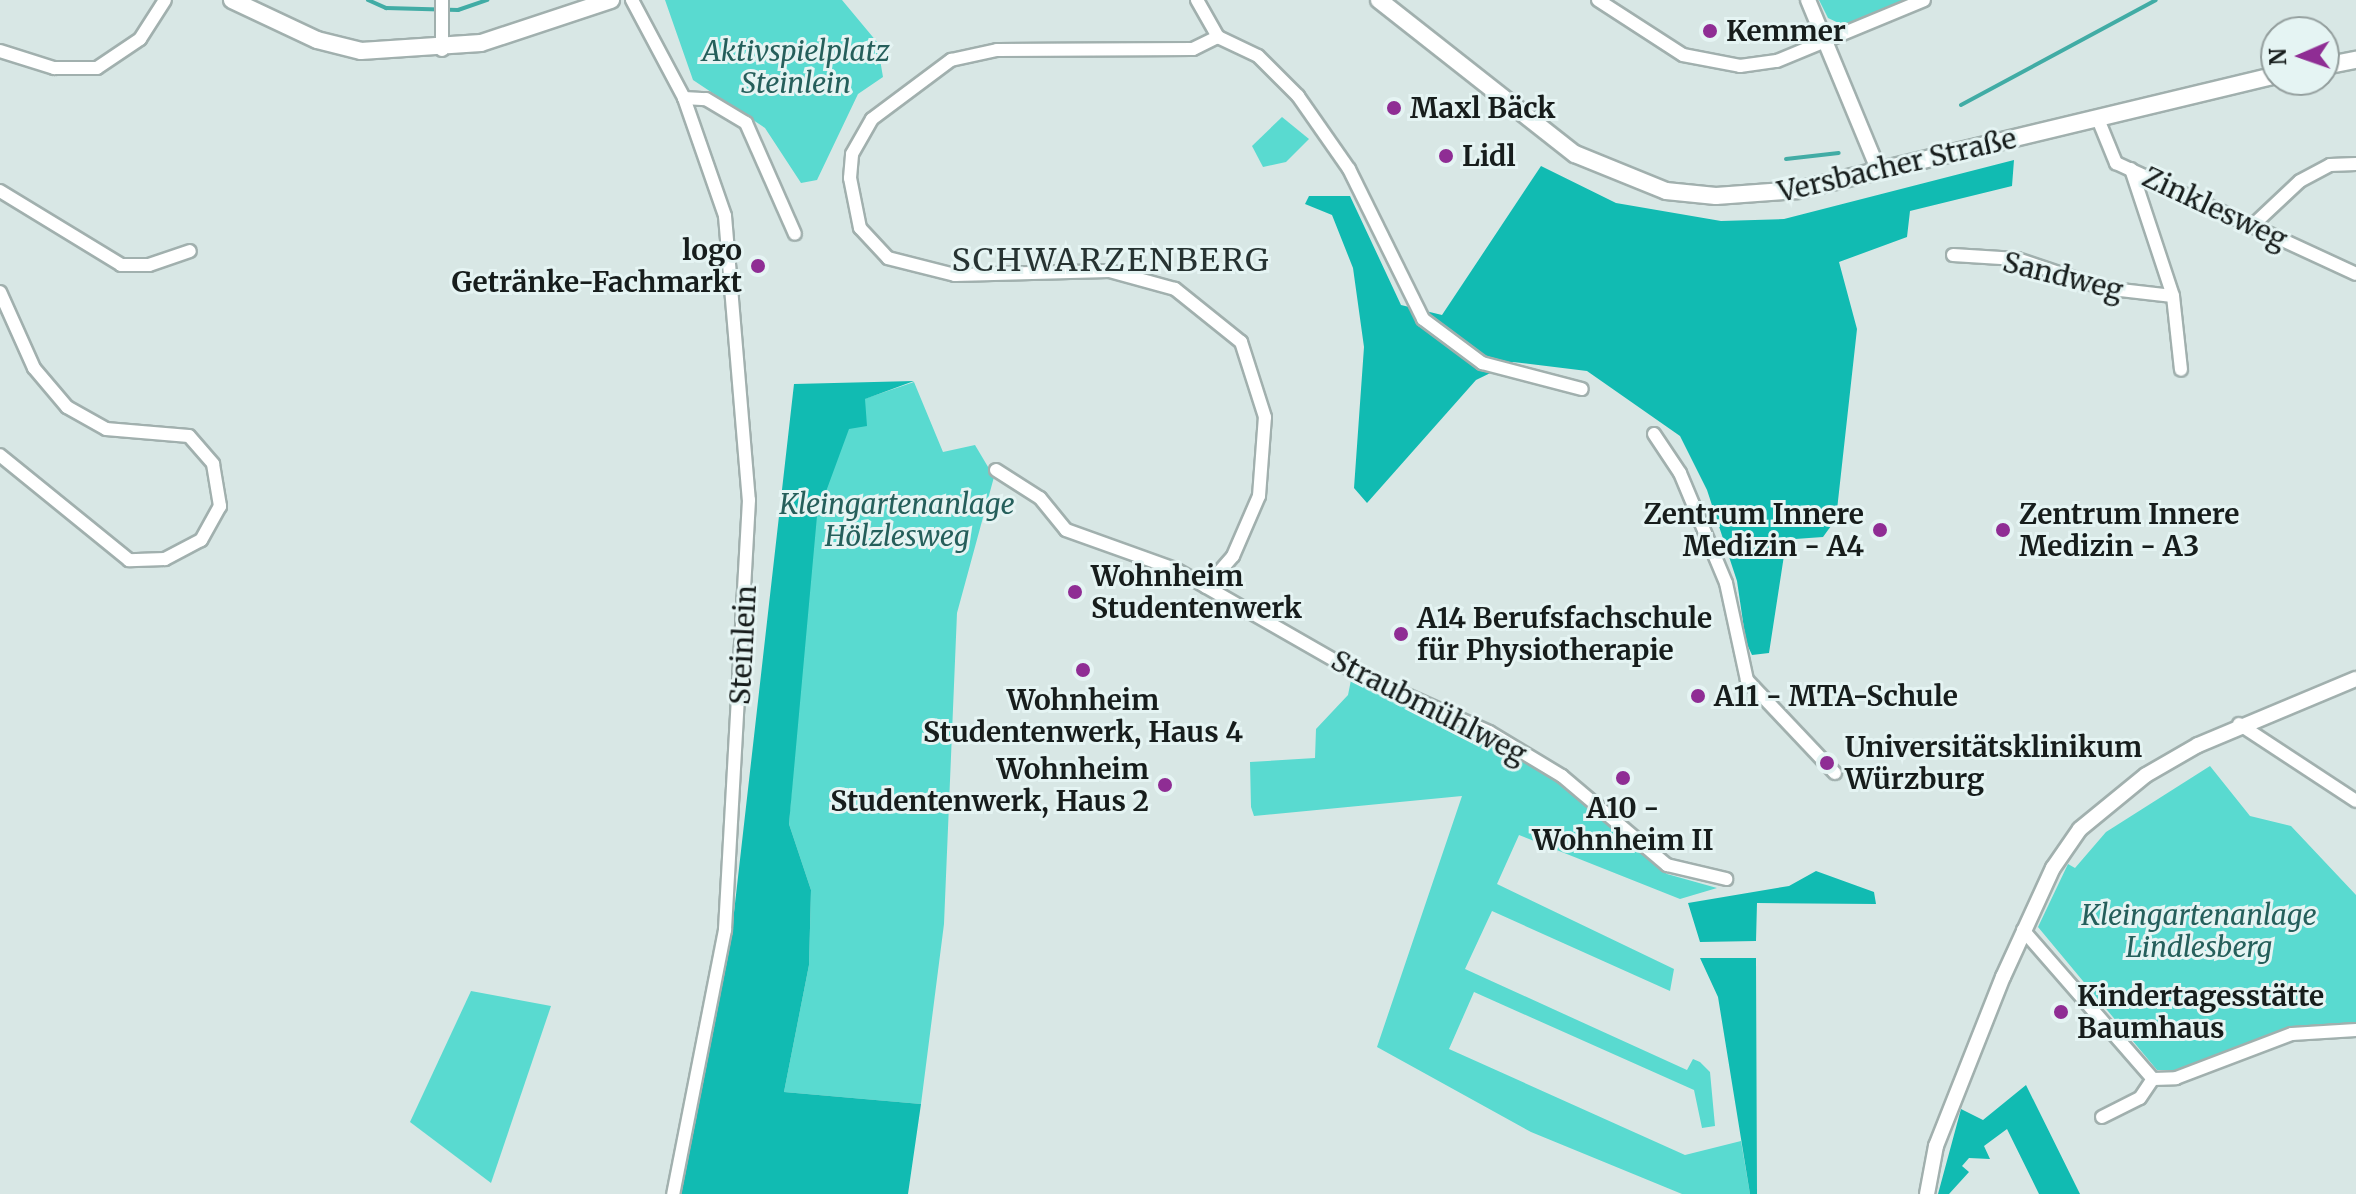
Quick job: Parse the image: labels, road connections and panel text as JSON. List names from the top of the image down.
{
  "streets": {
    "main road": ["Versbacher Straße"],
    "street": [
      "Zinklesweg",
      "Sandweg",
      "Steinlein",
      "Straubmühlweg"
    ]
  },
  "crossings": [
    ["Versbacher Straße", "Zinklesweg"]
  ],
  "districts": ["SCHWARZENBERG"],
  "parks": ["Aktivspielplatz Steinlein", "Kleingartenanlage Hölzlesweg", "Kleingartenanlage Lindlesberg"],
  "places": [
    "Kemmer",
    "Maxl Bäck",
    "Lidl",
    "logo Getränke-Fachmarkt",
    "Zentrum Innere Medizin - A4",
    "Zentrum Innere Medizin - A3",
    "Wohnheim Studentenwerk",
    "A14 Berufsfachschule für Physiotherapie",
    "Wohnheim Studentenwerk, Haus 4",
    "A11 - MTA-Schule",
    "Universitätsklinikum Würzburg",
    "A10 - Wohnheim II",
    "Wohnheim Studentenwerk, Haus 2",
    "Kindertagesstätte Baumhaus"
  ],
  "north": "left"
}
